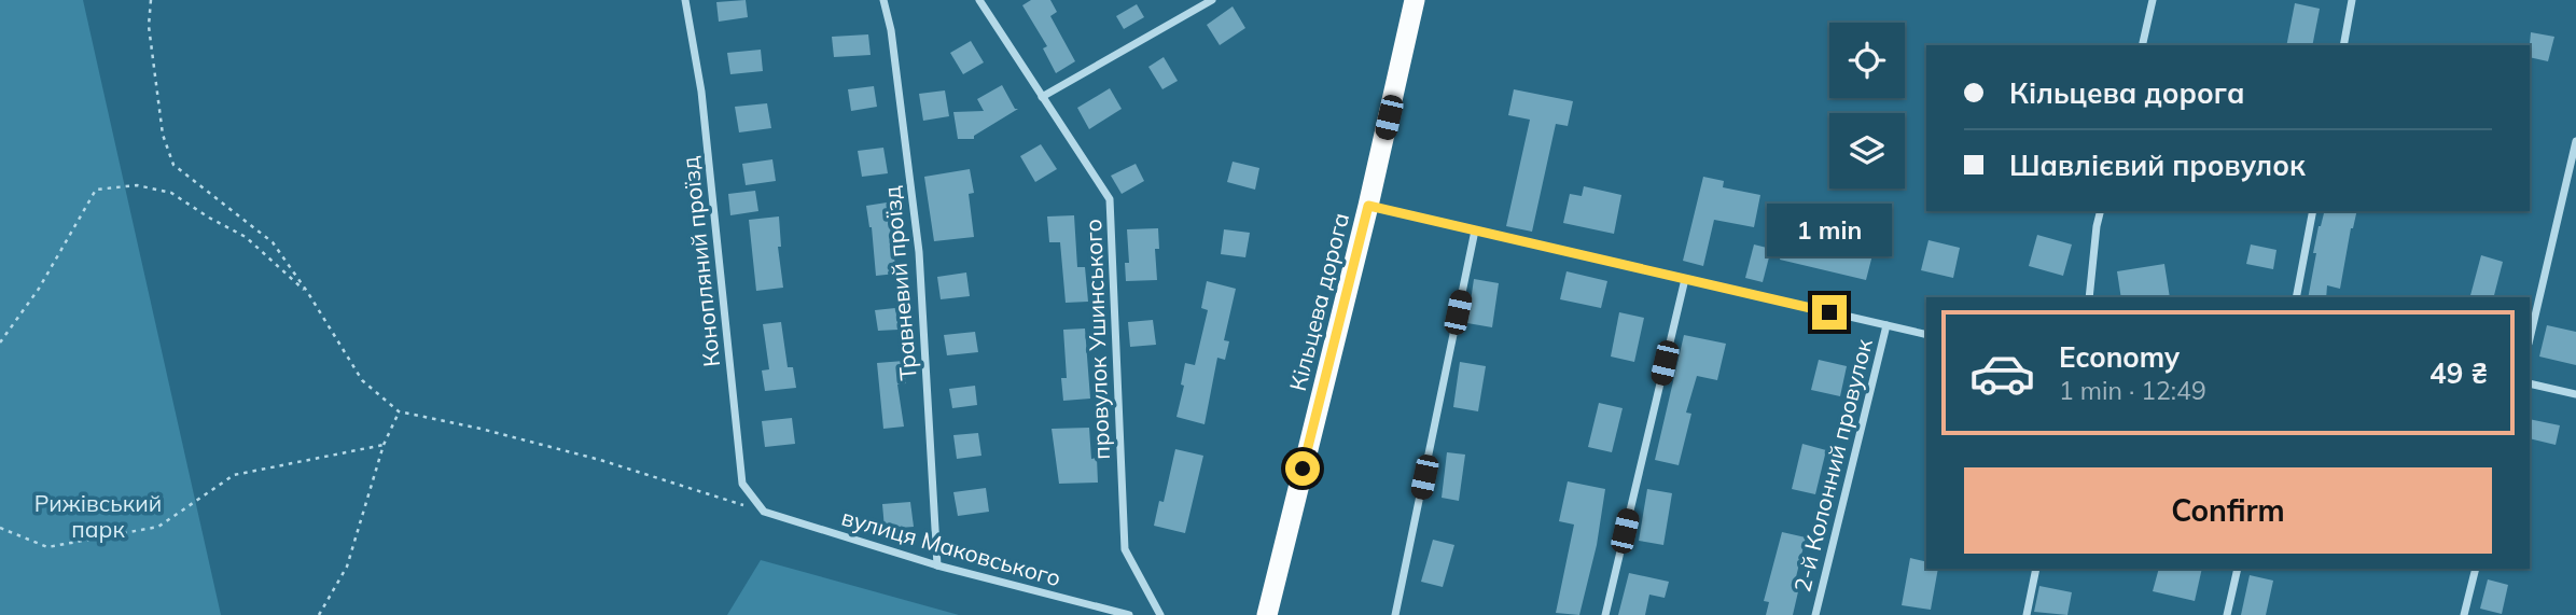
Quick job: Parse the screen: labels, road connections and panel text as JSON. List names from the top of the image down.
{
  "streets": {
    "highway": ["Кільцева дорога"],
    "street": [
      "Конопляний проїзд",
      "Травневий проїзд",
      "провулок Ушинського",
      "2-й Колонний провулок",
      "вулиця Маковського"
    ]
  },
  "crossings": [
    ["Конопляний проїзд", "вулиця Маковського"],
    ["Травневий проїзд", "вулиця Маковського"]
  ],
  "parks": ["Рижівський парк"],
  "page": {
    "banner": ["Кільцева дорога", "Шавлієвий провулок"],
    "bubble": "1 min",
    "list": [
      {
        "name": "Economy",
        "note": "1 min · 12:49",
        "value": "49 ₴"
      }
    ],
    "buttons": "Confirm"
  }
}
